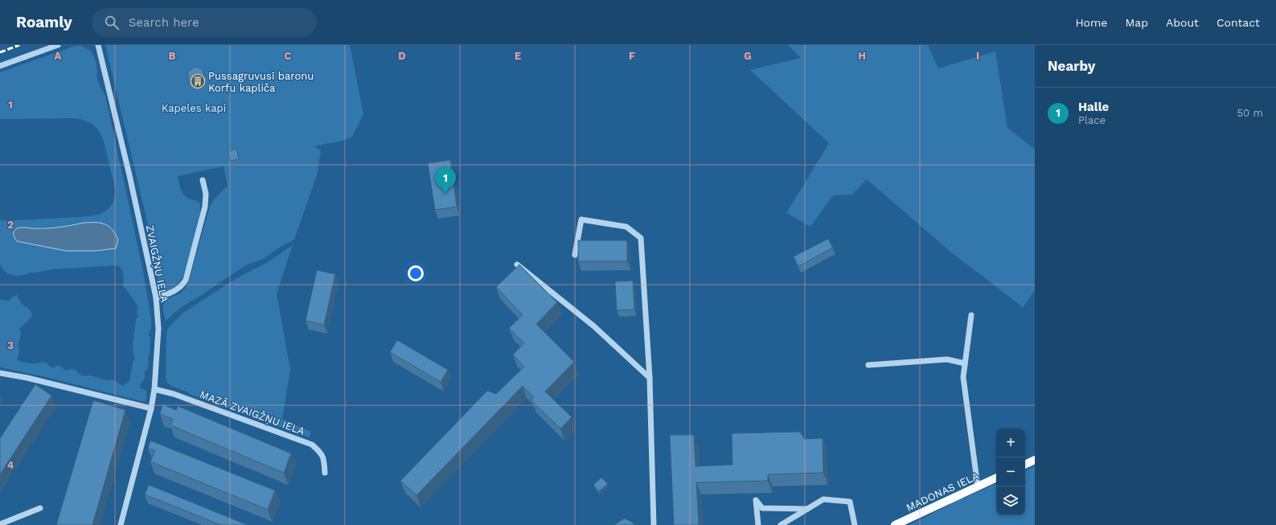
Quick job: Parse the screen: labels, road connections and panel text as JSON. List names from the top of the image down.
{
  "streets": {
    "main road": ["MADONAS IELA"],
    "street": ["ZVAIGŽŅU IELA", "MAZĀ ZVAIGŽŅU IELA"]
  },
  "crossings": [
    ["ZVAIGŽŅU IELA", "MAZĀ ZVAIGŽŅU IELA"]
  ],
  "parks": ["Kapeles kapi"],
  "places": {
    "building": ["Pussagruvusī baronu Korfu kapliča"]
  },
  "page": {
    "header": "Roamly",
    "search": "Search here",
    "nav": [
      "Home",
      "Map",
      "About",
      "Contact"
    ],
    "heading": "Nearby",
    "list": [
      {
        "mark": "1",
        "name": "Halle",
        "note": "Place",
        "value": "50 m"
      }
    ],
    "pins": "1",
    "map_buttons": ["+", "−"]
  },
  "grid": {
    "columns": [
      "A",
      "B",
      "C",
      "D",
      "E",
      "F",
      "G",
      "H",
      "I"
    ],
    "rows": [
      "1",
      "2",
      "3",
      "4"
    ]
  }
}
